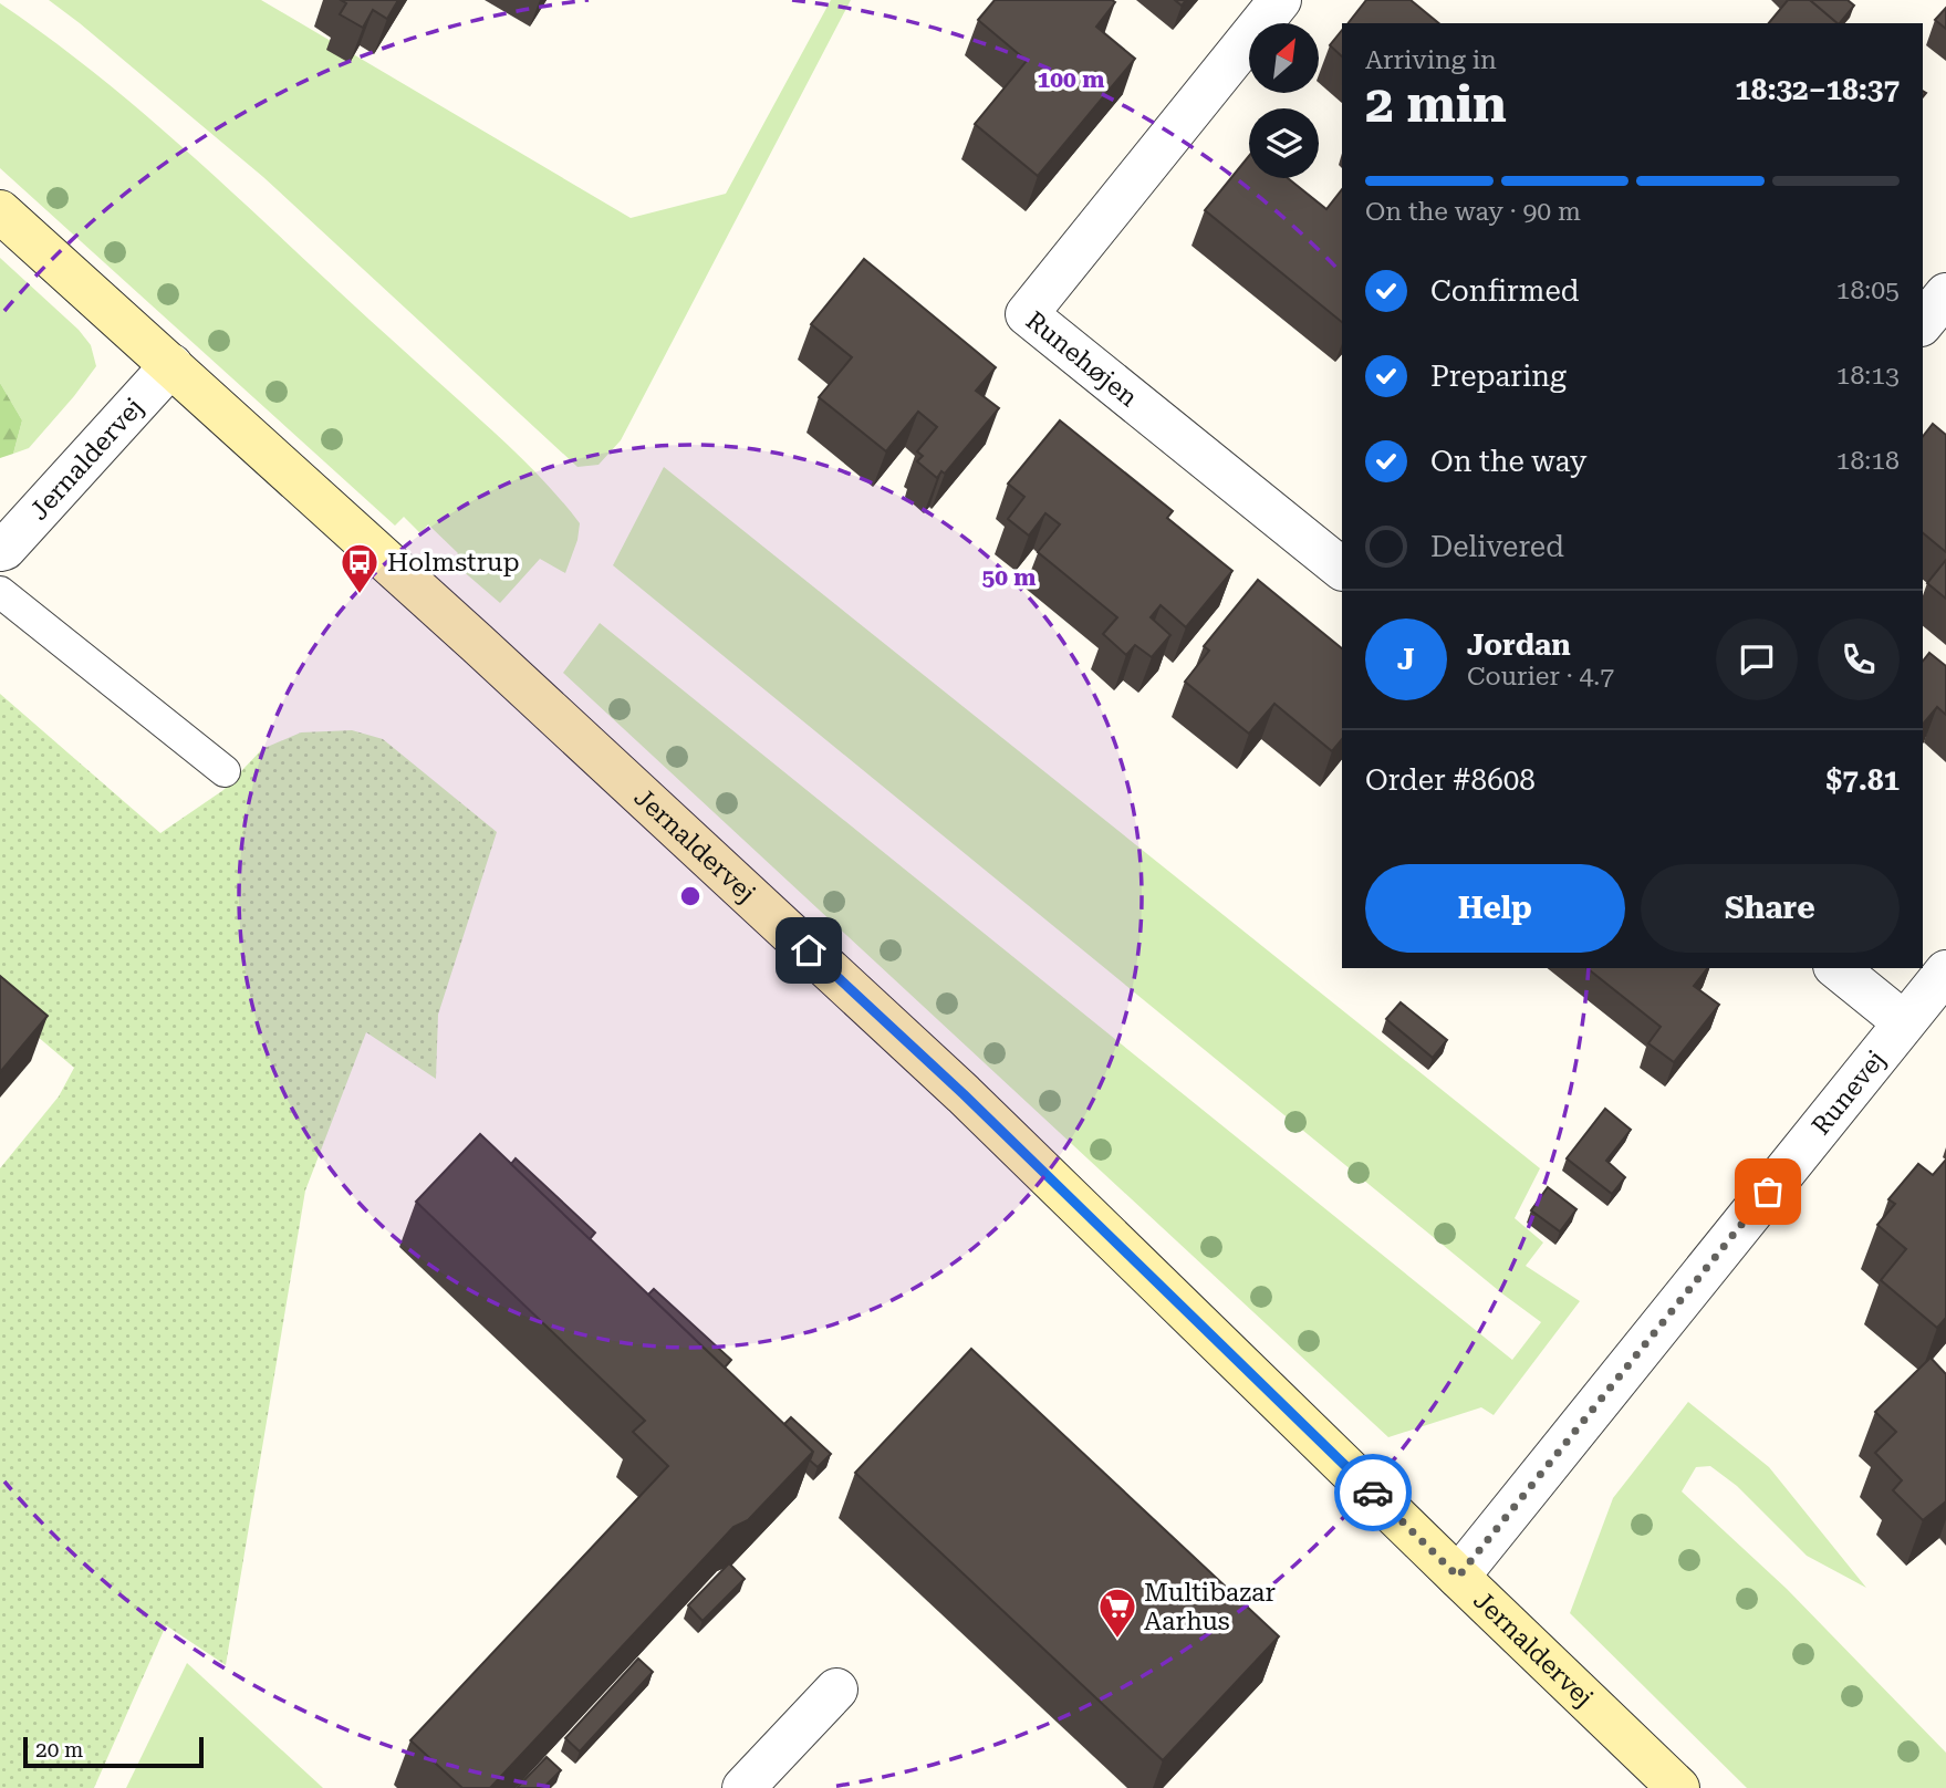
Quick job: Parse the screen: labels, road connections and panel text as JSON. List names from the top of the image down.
{
  "streets": {
    "street": ["Runehøjen", "Jernaldervej", "Runevej"]
  },
  "crossings": [
    ["Jernaldervej", "Runevej"]
  ],
  "places": {
    "bus stop": ["Holmstrup"],
    "supermarket": ["Multibazar Aarhus"]
  },
  "scale_bar": "20 m",
  "north": "top right",
  "page": {
    "heading": ["2 min", "Arriving in", "18:32–18:37"],
    "panel": [
      "Jordan",
      "Courier · 4.7",
      "Order #8608",
      "$7.81"
    ],
    "bar": "On the way · 90 m",
    "list": [
      ["Confirmed", "18:05"],
      ["Preparing", "18:13"],
      ["On the way", "18:18"],
      "Delivered"
    ],
    "round": "J",
    "buttons": ["Help", "Share"],
    "scale": "20 m"
  },
  "rings": ["100 m", "50 m"]
}
